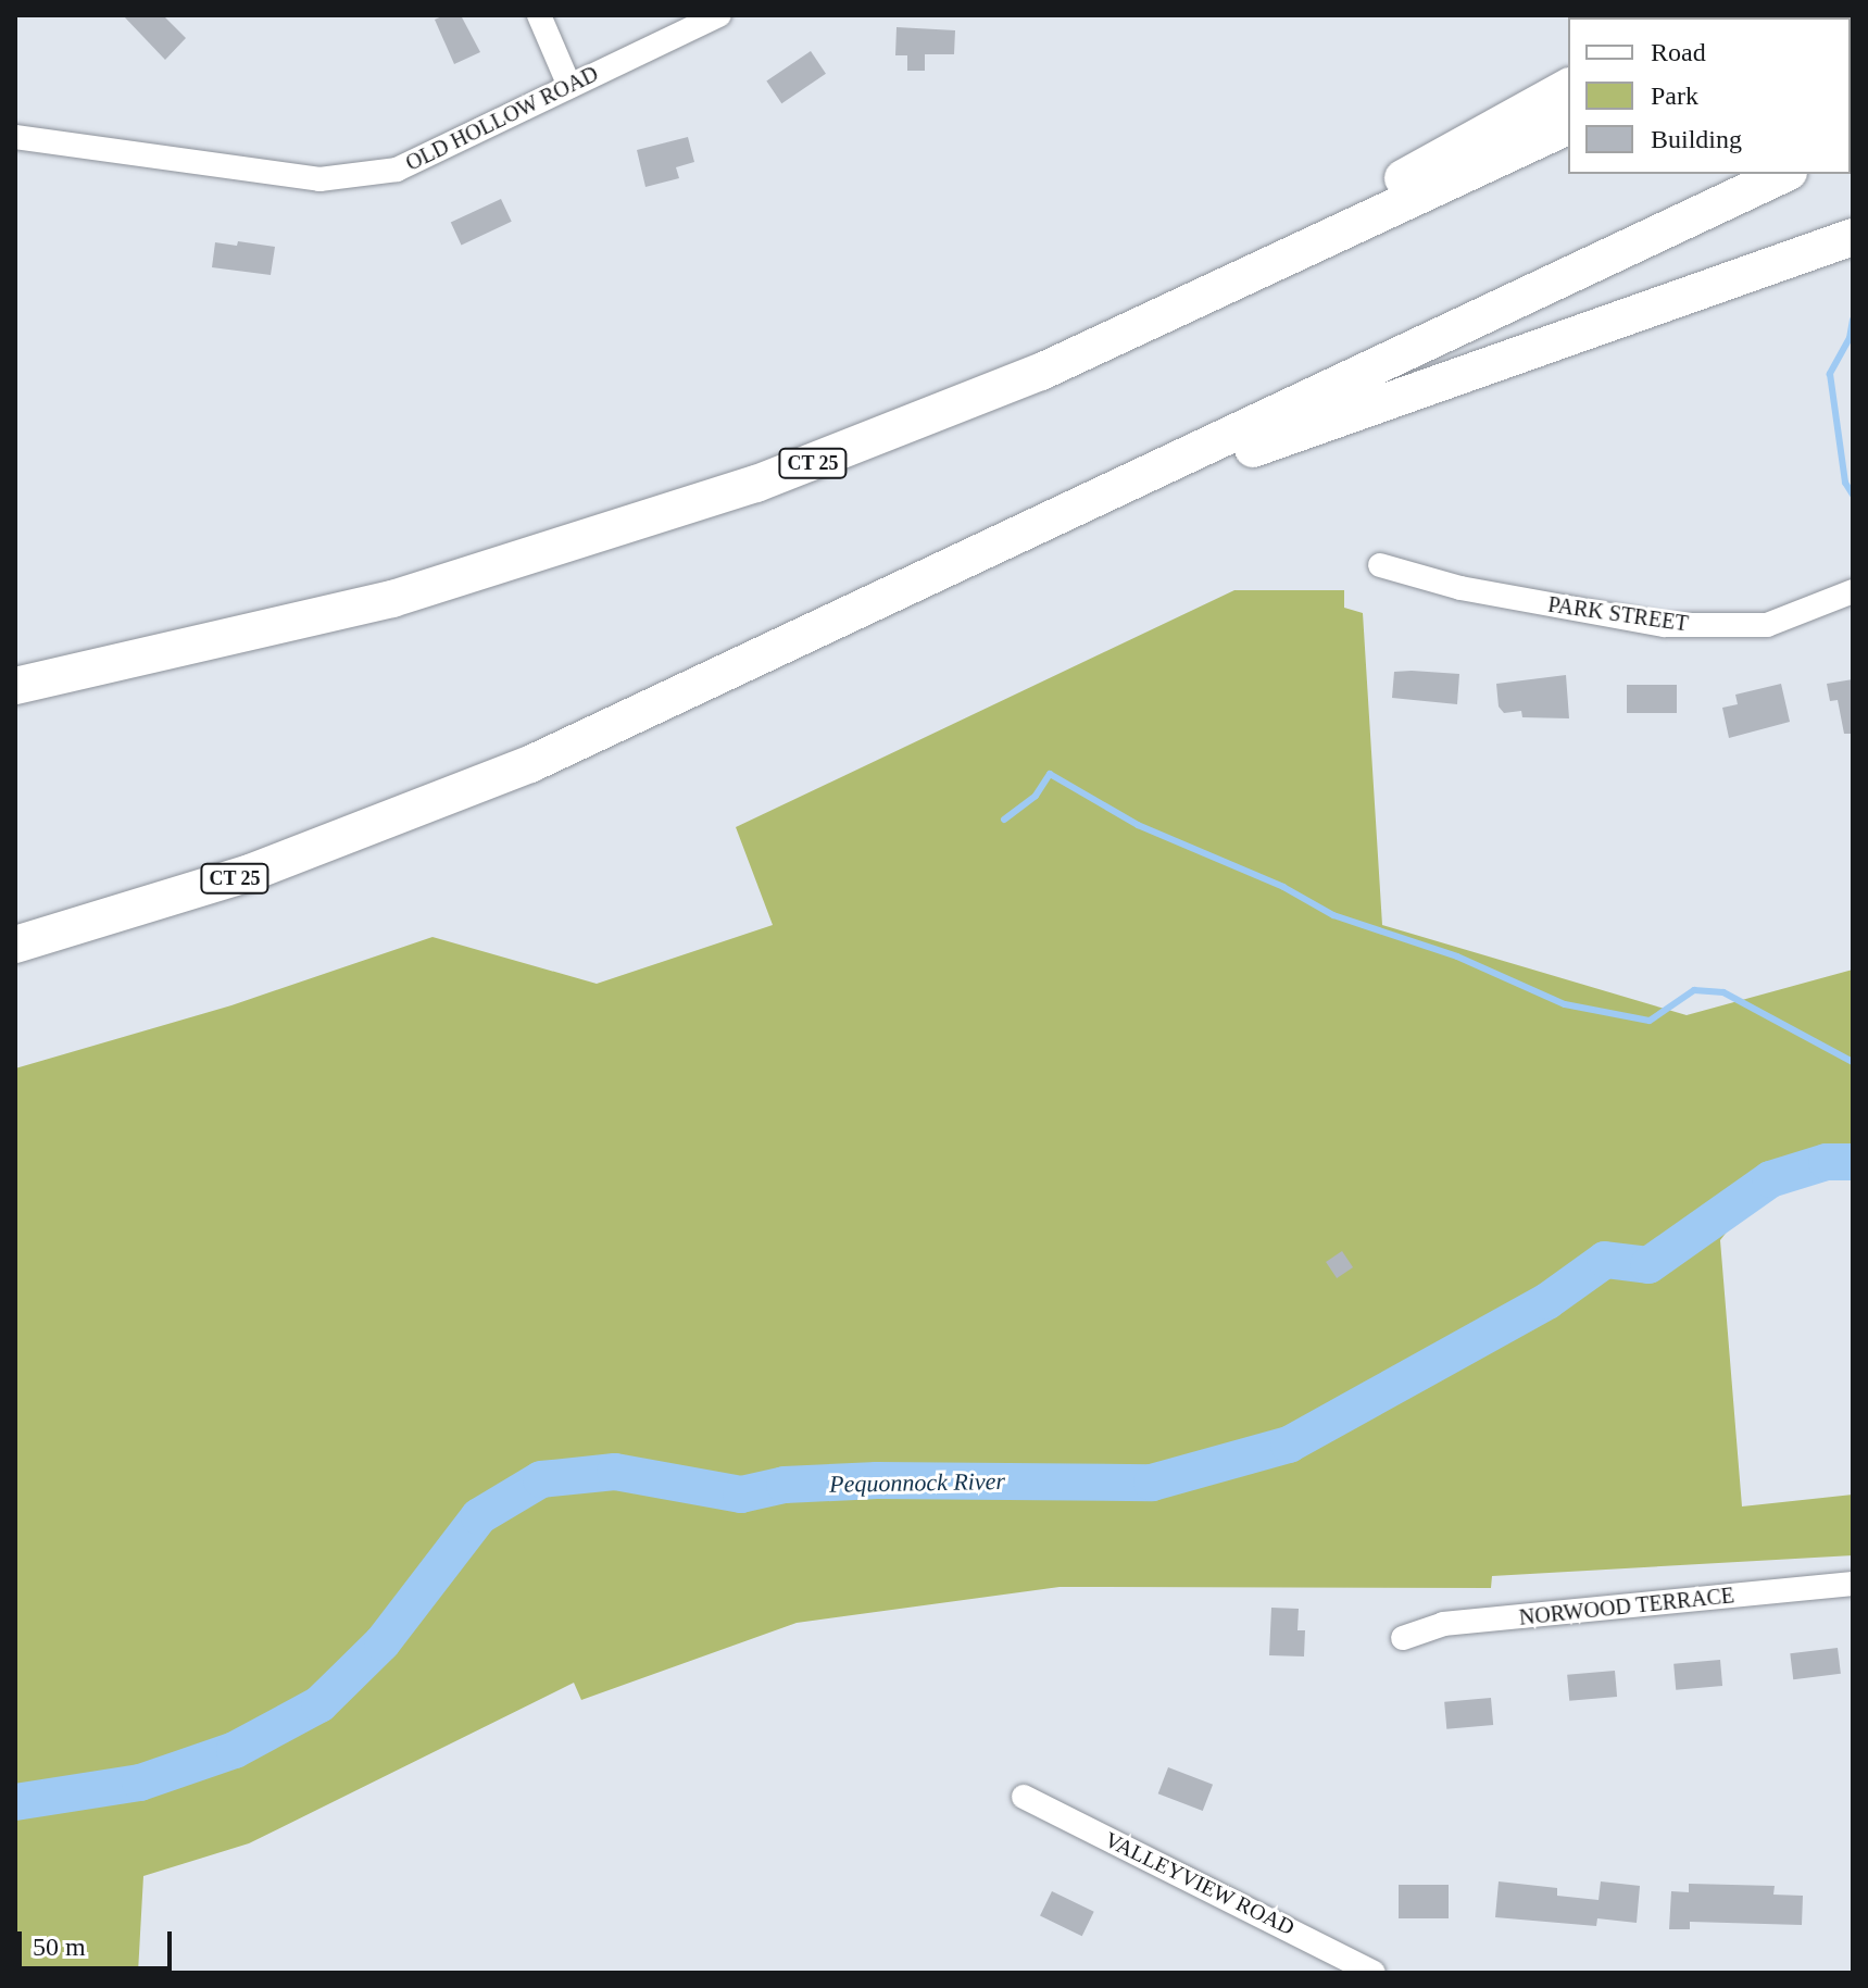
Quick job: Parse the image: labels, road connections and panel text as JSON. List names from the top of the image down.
{
  "streets": {
    "highway": ["CT 25"],
    "street": [
      "OLD HOLLOW ROAD",
      "PARK STREET",
      "NORWOOD TERRACE",
      "VALLEYVIEW ROAD"
    ]
  },
  "water": ["Pequonnock River"],
  "legend": ["Road", "Park", "Building"],
  "scale_bar": "50 m"
}
